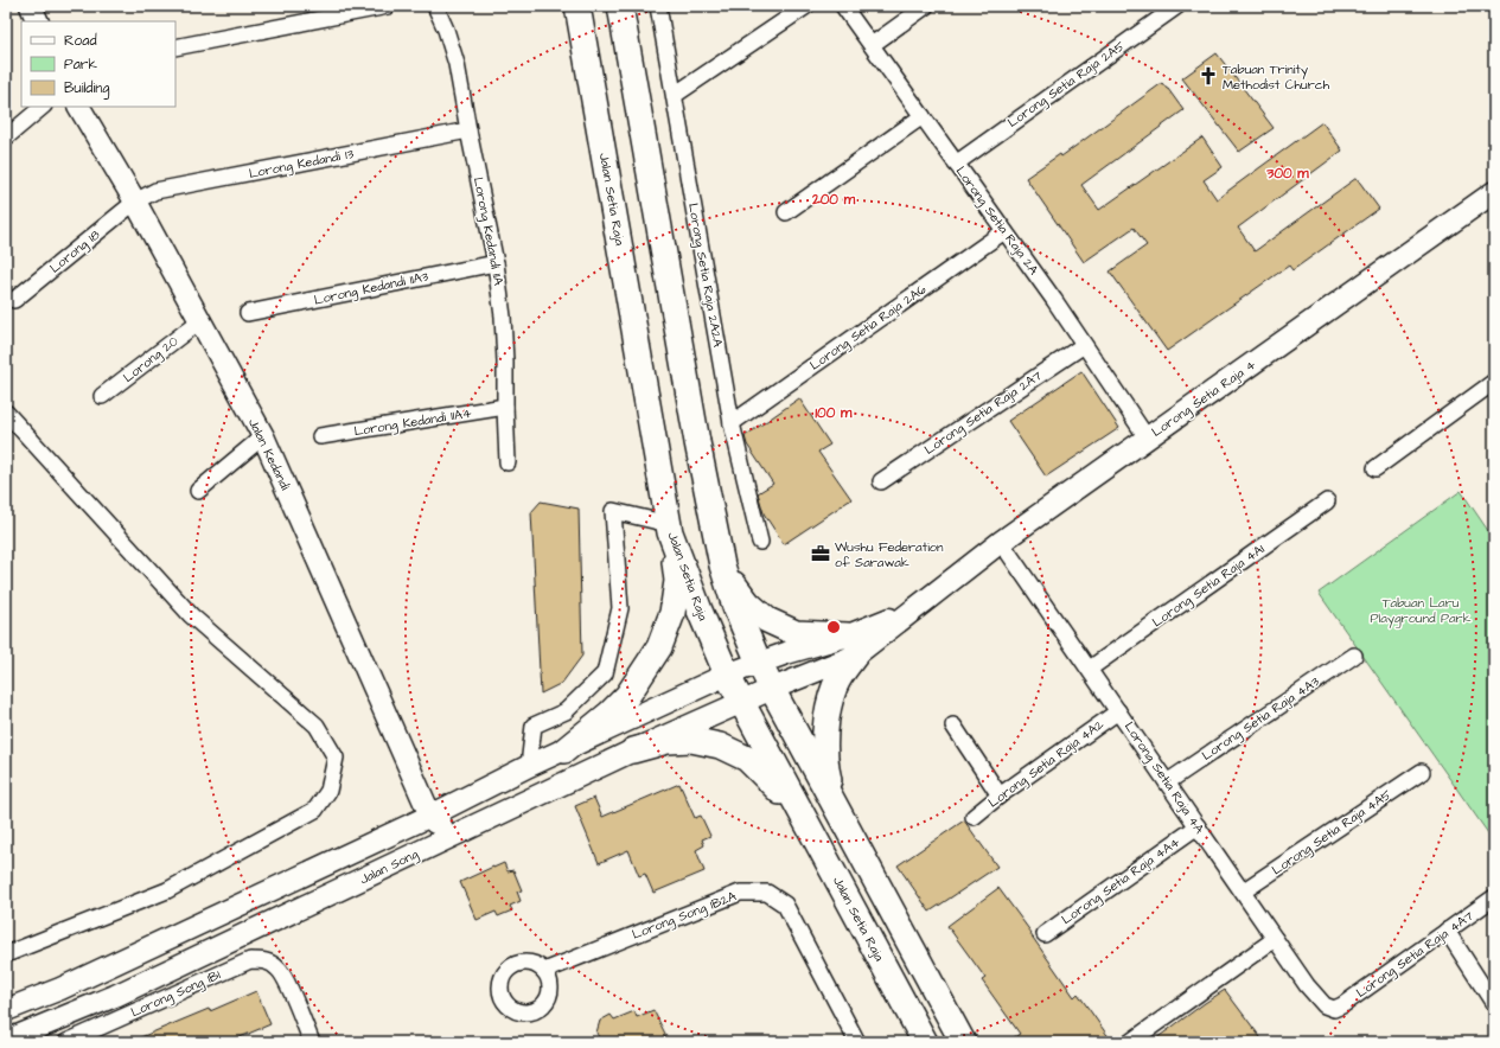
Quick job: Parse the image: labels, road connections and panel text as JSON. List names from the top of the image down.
{
  "streets": {
    "main road": [
      "Jalan Setia Raja",
      "Lorong Setia Raja 4",
      "Jalan Kedandi",
      "Jalan Song"
    ],
    "street": [
      "Lorong Setia Raja 2A5",
      "Lorong Kedandi 13",
      "Lorong Setia Raja 2A",
      "Lorong Kedandi 11A",
      "Lorong 18",
      "Lorong Setia Raja 2A2A",
      "Lorong Kedandi 11A3",
      "Lorong Setia Raja 2A6",
      "Lorong 20",
      "Lorong Setia Raja 2A7",
      "Lorong Kedandi 11A4",
      "Lorong Setia Raja 4A1",
      "Lorong Setia Raja 4A3",
      "Lorong Setia Raja 4A2",
      "Lorong Setia Raja 4A",
      "Lorong Setia Raja 4A5",
      "Lorong Setia Raja 4A4",
      "Lorong Song 1B2A",
      "Lorong Setia Raja 4A7",
      "Lorong Song 1B1"
    ]
  },
  "crossings": [
    ["Lorong Setia Raja 2A5", "Lorong Setia Raja 2A"],
    ["Lorong Kedandi 13", "Lorong Kedandi 11A"],
    ["Lorong Kedandi 13", "Lorong 18"],
    ["Lorong Kedandi 13", "Jalan Kedandi"],
    ["Jalan Setia Raja", "Jalan Song"],
    ["Lorong Setia Raja 2A", "Lorong Setia Raja 2A6"],
    ["Lorong Setia Raja 2A", "Lorong Setia Raja 4"],
    ["Lorong Setia Raja 2A", "Lorong Setia Raja 2A7"],
    ["Lorong Kedandi 11A", "Lorong Kedandi 11A3"],
    ["Lorong Kedandi 11A", "Lorong Kedandi 11A4"],
    ["Lorong 18", "Jalan Kedandi"],
    ["Lorong Setia Raja 2A2A", "Lorong Setia Raja 2A6"],
    ["Lorong 20", "Jalan Kedandi"],
    ["Lorong Setia Raja 4", "Lorong Setia Raja 4A"],
    ["Lorong Setia Raja 4", "Jalan Song"],
    ["Lorong Setia Raja 4A1", "Lorong Setia Raja 4A"],
    ["Lorong Setia Raja 4A3", "Lorong Setia Raja 4A"],
    ["Lorong Setia Raja 4A2", "Lorong Setia Raja 4A"],
    ["Lorong Setia Raja 4A", "Lorong Setia Raja 4A5"],
    ["Lorong Setia Raja 4A", "Lorong Setia Raja 4A4"],
    ["Lorong Setia Raja 4A", "Lorong Setia Raja 4A7"]
  ],
  "parks": ["Tabuan Laru Playground Park"],
  "places": {
    "church": ["Tabuan Trinity Methodist Church"],
    "office": ["Wushu Federation of Sarawak"]
  },
  "legend": ["Road", "Park", "Building"],
  "rings": ["300 m", "200 m", "100 m"]
}
